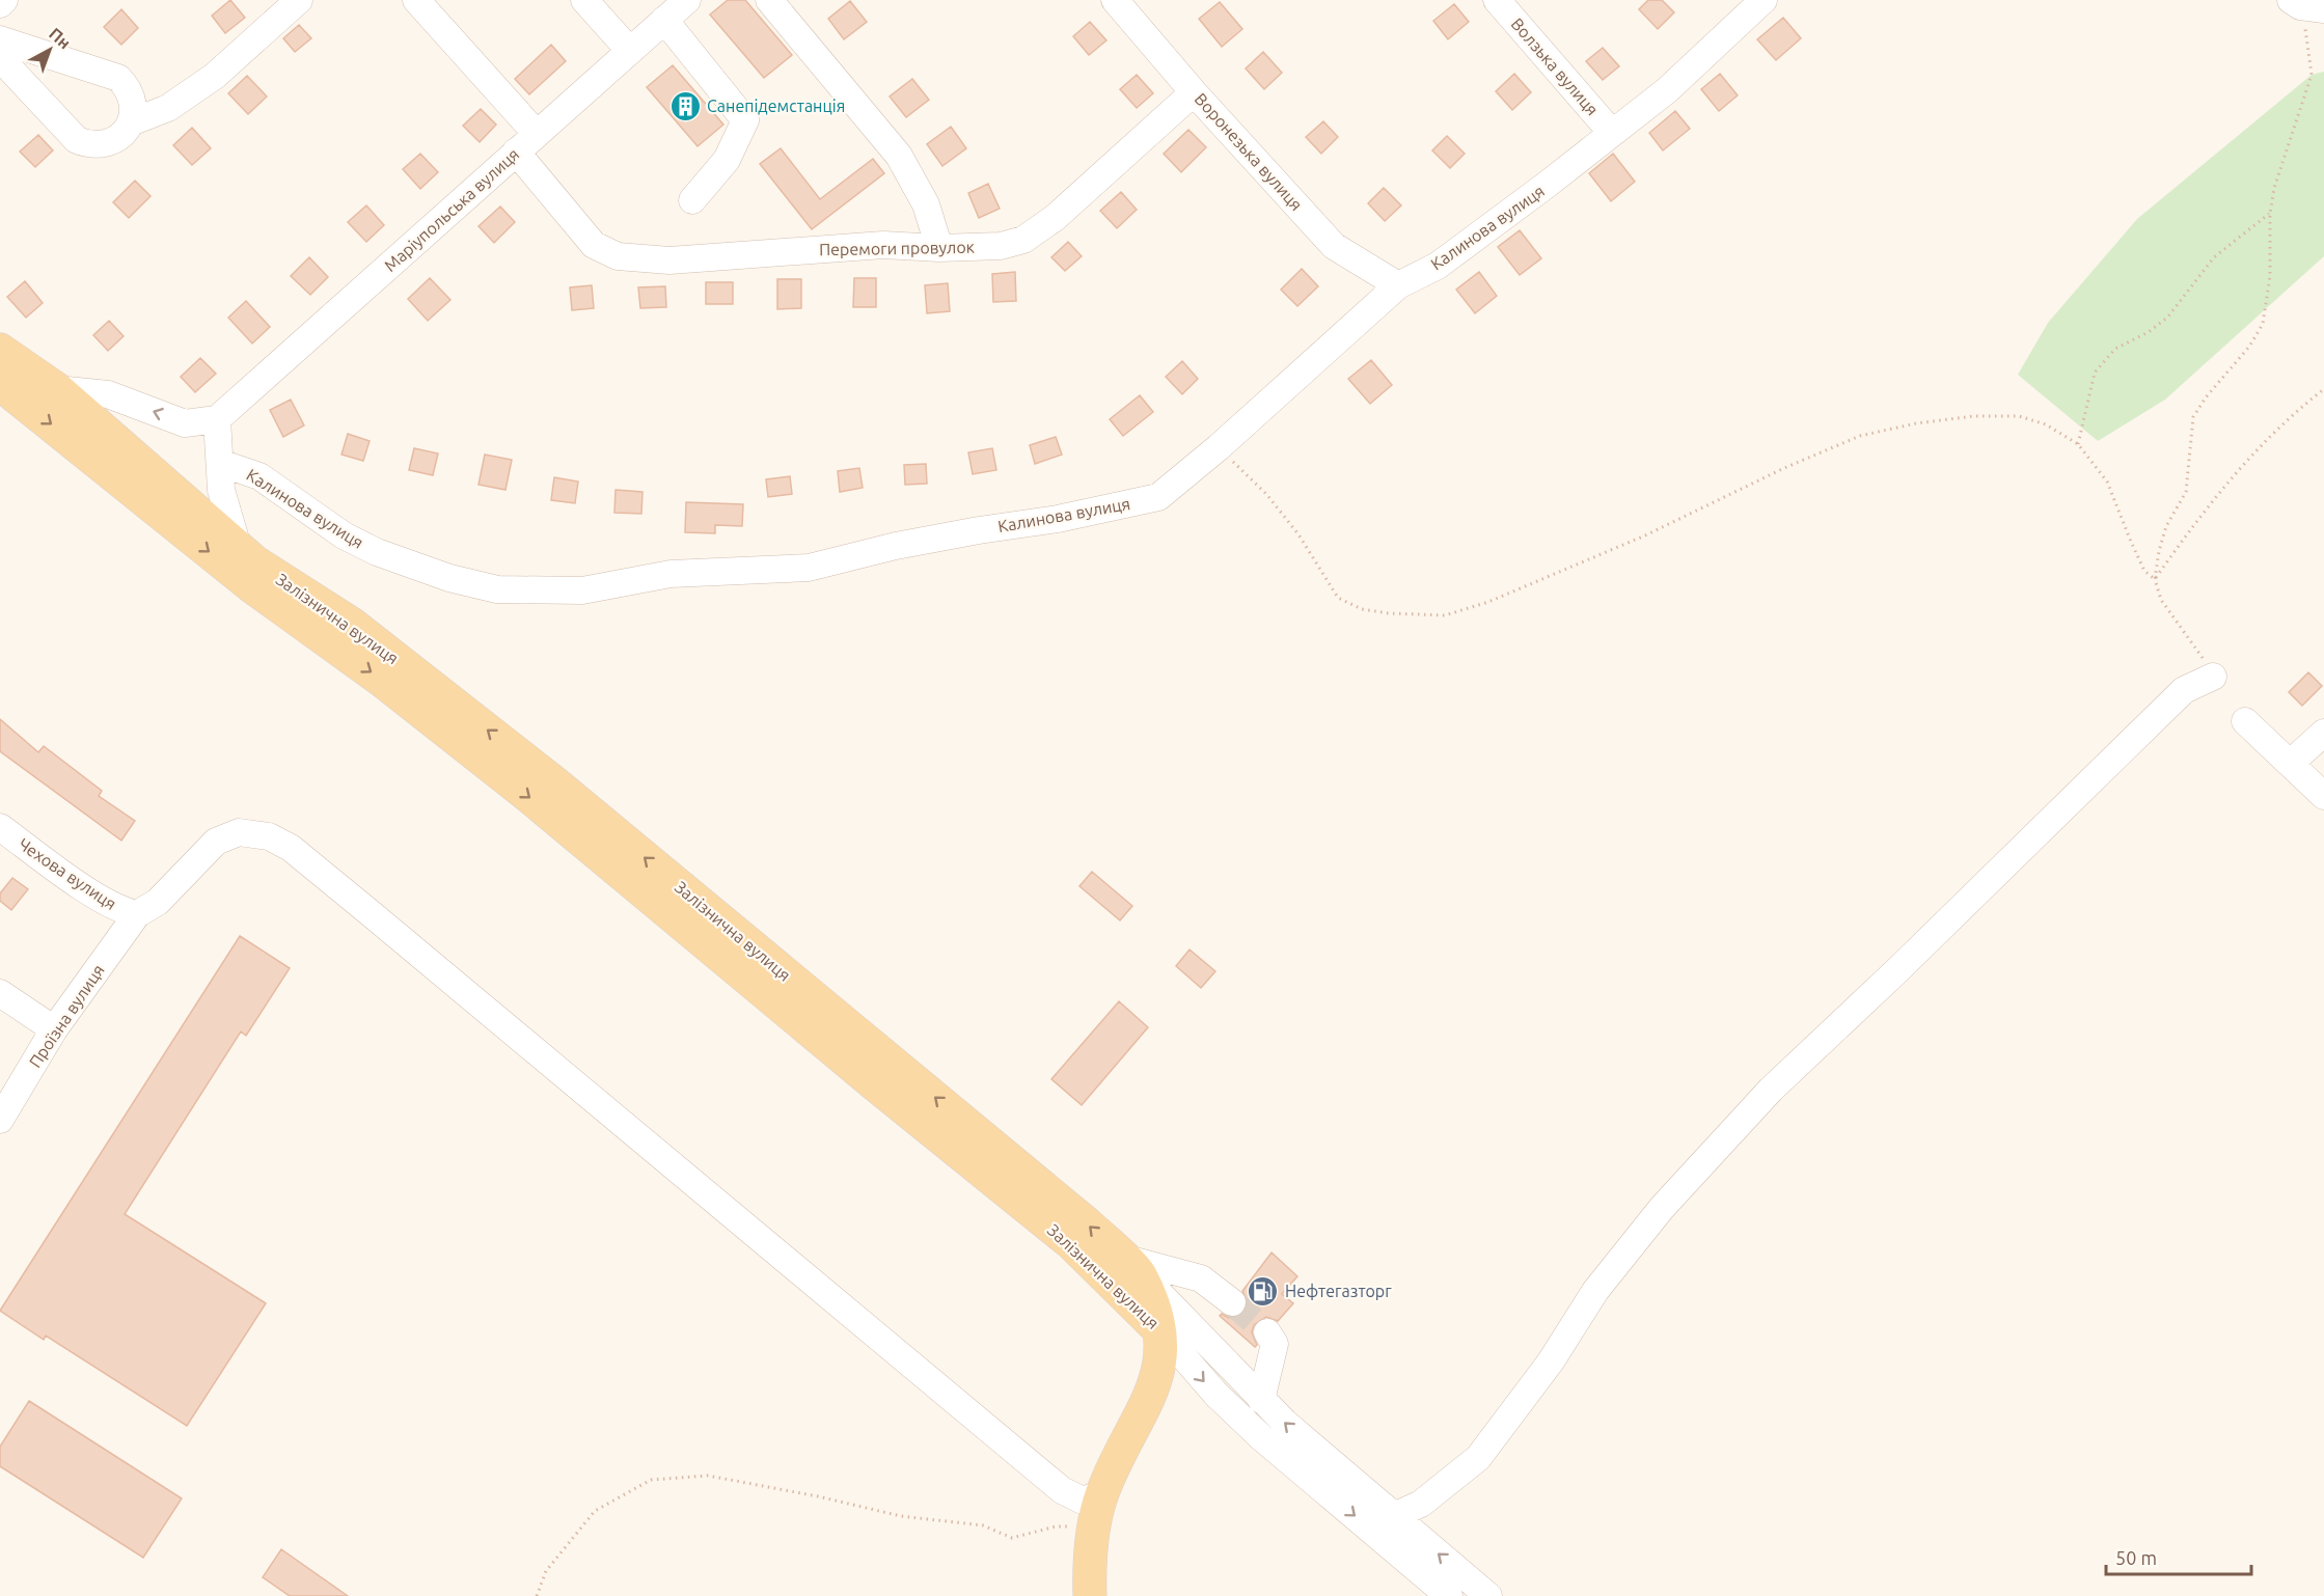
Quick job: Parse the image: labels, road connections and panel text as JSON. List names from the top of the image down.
{
  "streets": {
    "main road": ["Залізнична вулиця"],
    "street": [
      "Волзька вулиця",
      "Воронезька вулиця",
      "Маріупольська вулиця",
      "Калинова вулиця",
      "Перемоги провулок",
      "Чехова вулиця",
      "Проїзна вулиця"
    ]
  },
  "crossings": [
    ["Волзька вулиця", "Калинова вулиця"],
    ["Воронезька вулиця", "Калинова вулиця"],
    ["Воронезька вулиця", "Перемоги провулок"],
    ["Маріупольська вулиця", "Перемоги провулок"],
    ["Чехова вулиця", "Проїзна вулиця"]
  ],
  "places": {
    "building": ["Санепідемстанція"],
    "fuel station": ["Нефтегазторг"]
  },
  "scale_bar": "50 m",
  "north": "top right"
}
